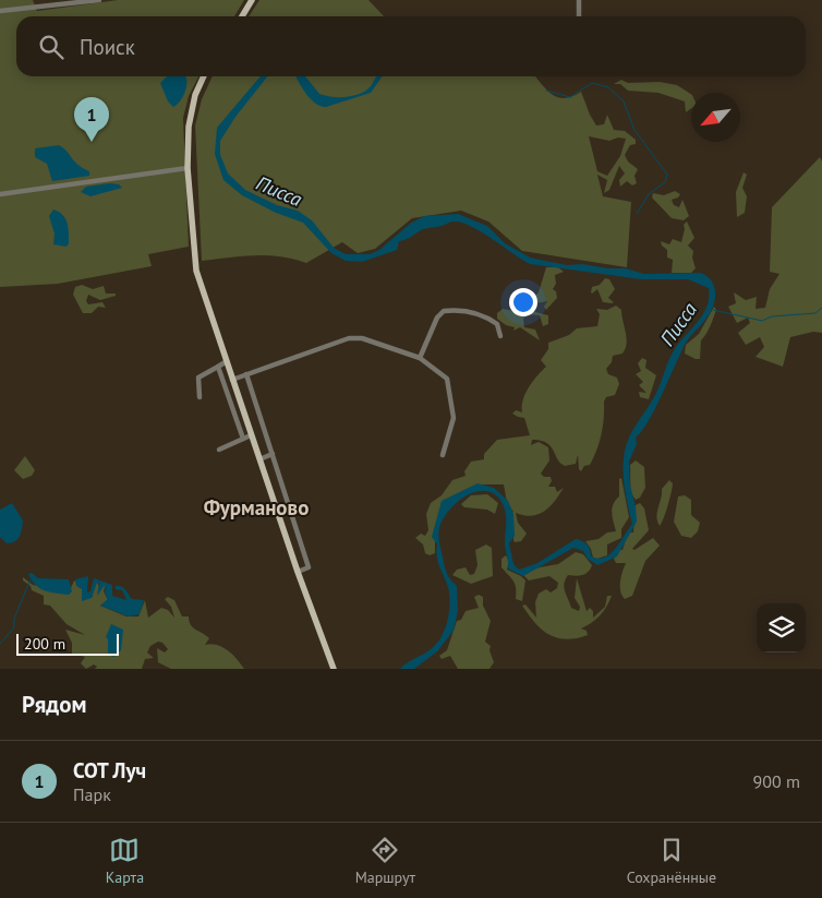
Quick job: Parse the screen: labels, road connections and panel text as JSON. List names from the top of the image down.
{
  "districts": ["Фурманово"],
  "water": ["Писса"],
  "scale_bar": "200 m",
  "north": "bottom left",
  "page": {
    "search": "Поиск",
    "pins": "1",
    "scale": "200 m",
    "heading": "Рядом",
    "list": [
      {
        "mark": "1",
        "name": "СОТ Луч",
        "note": "Парк",
        "value": "900 m"
      }
    ],
    "nav": ["Карта", "Маршрут", "Сохранённые"]
  }
}
